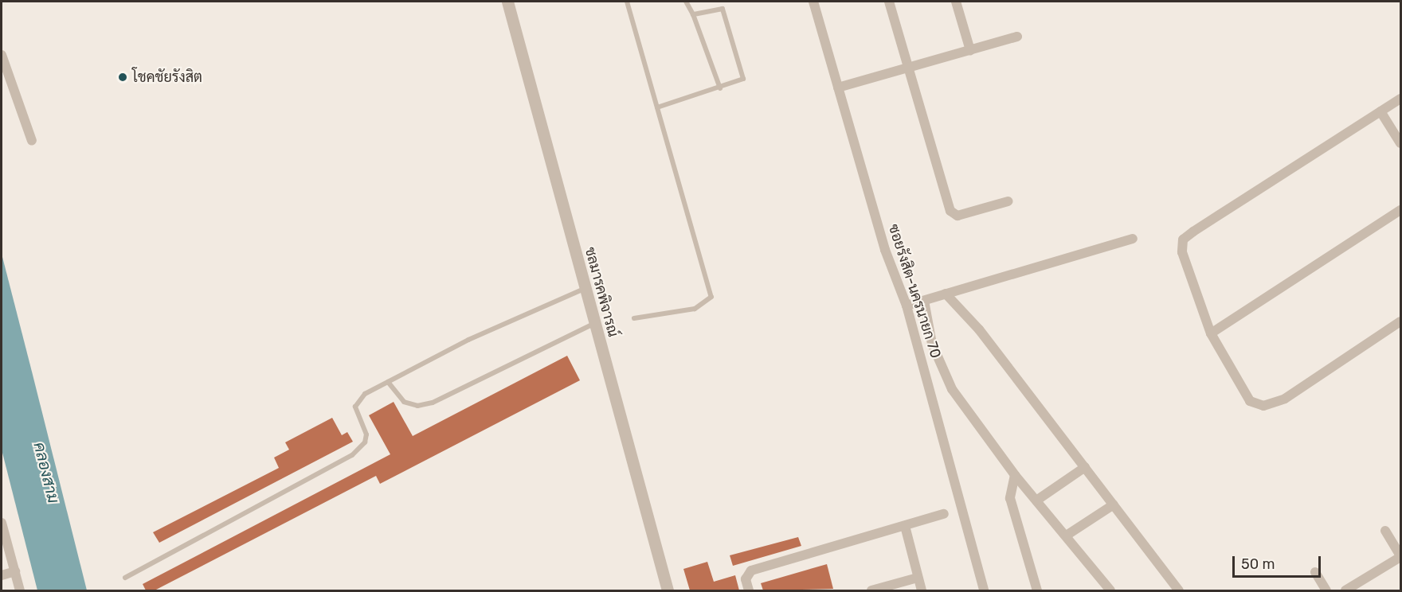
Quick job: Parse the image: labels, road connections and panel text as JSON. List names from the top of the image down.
{
  "streets": {
    "street": ["ซอยรังสิต-นครนายก 70", "ชลมารคพิจารณ์"]
  },
  "water": ["คลองสาม"],
  "places": ["โชคชัยรังสิต"],
  "scale_bar": "50 m"
}
